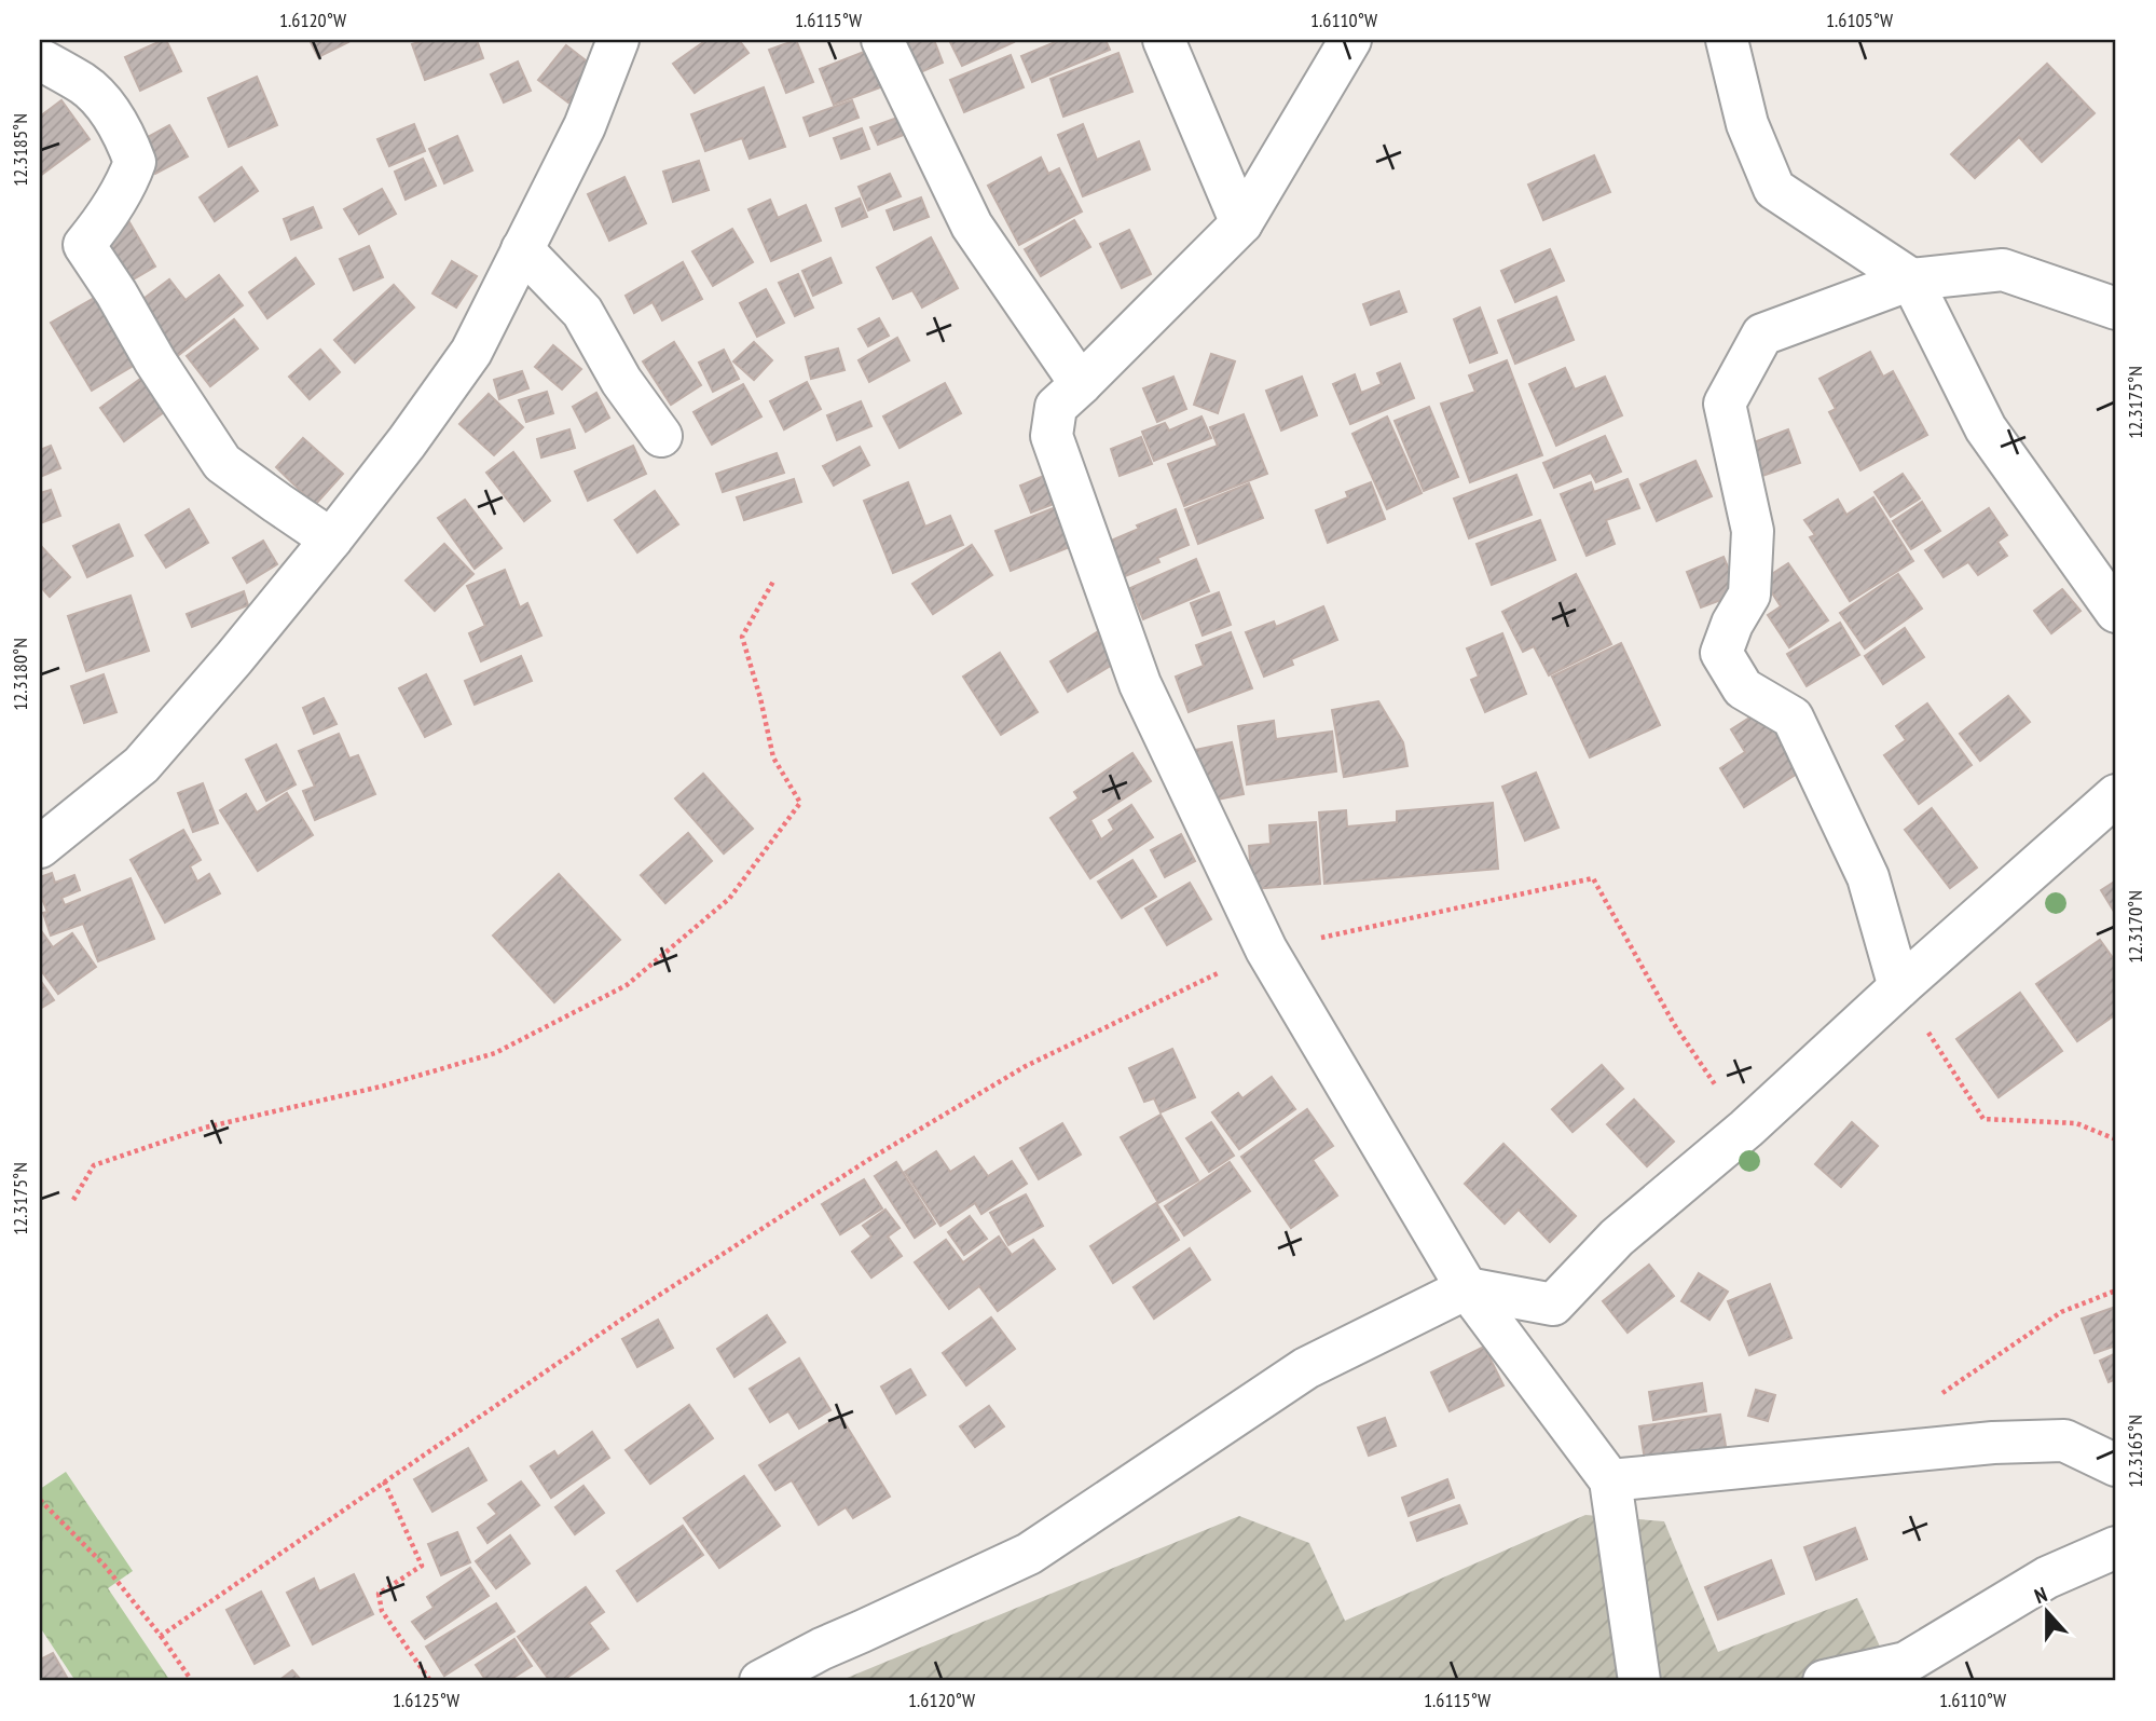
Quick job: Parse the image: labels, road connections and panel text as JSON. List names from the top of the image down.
{
  "north": "top",
  "coordinates": [
    "1.6120°W",
    "1.6115°W",
    "1.6110°W",
    "1.6105°W",
    "12.3185°N",
    "12.3175°N",
    "12.3180°N",
    "12.3170°N",
    "12.3165°N",
    "1.6125°W"
  ]
}
